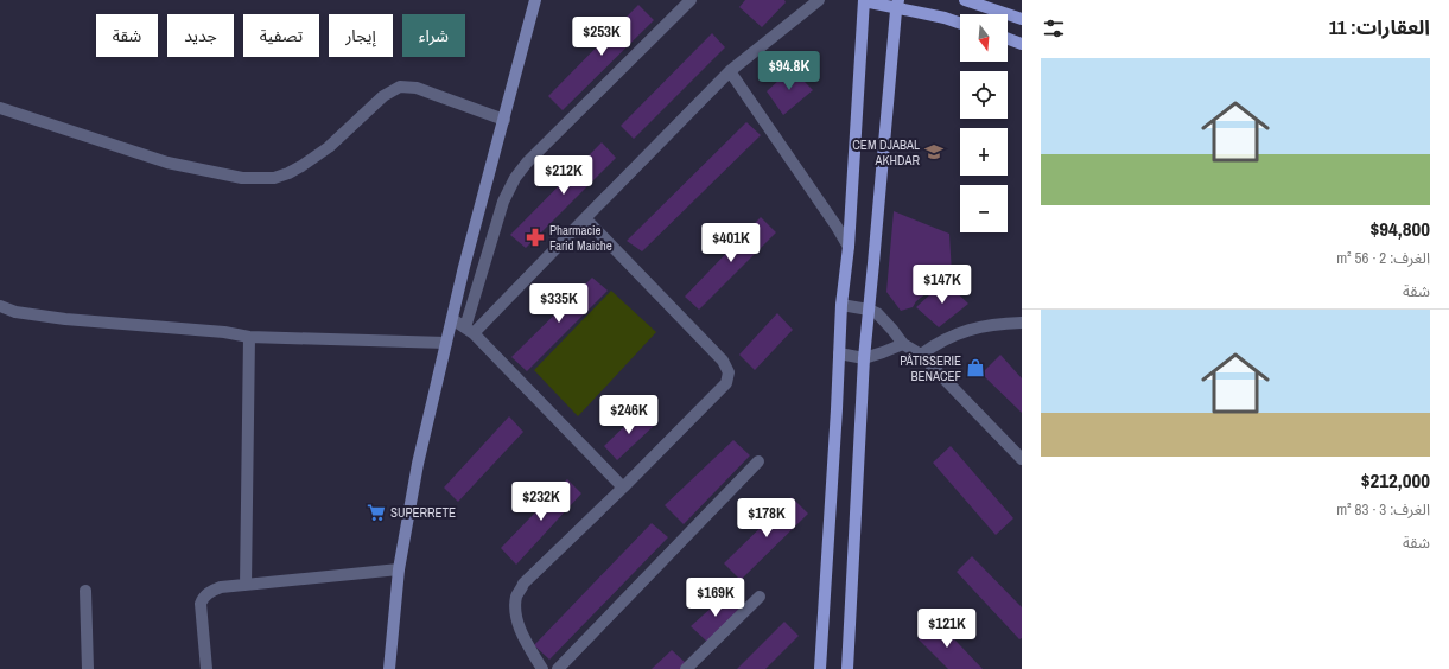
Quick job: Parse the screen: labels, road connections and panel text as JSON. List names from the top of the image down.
{
  "places": {
    "school or university": ["CEM DJABAL AKHDAR"],
    "pharmacy": ["Pharmacie Farid Maiche"],
    "shop": ["PÂTISSERIE BENACEF"],
    "supermarket": ["SUPERRETE"]
  },
  "north": "bottom",
  "page": {
    "heading": "العقارات: 11",
    "map_buttons": ["+", "−"],
    "chip": [
      "شراء",
      "إيجار",
      "تصفية",
      "جديد",
      "شقة"
    ],
    "price": [
      "$253K",
      "$94.8K",
      "$212K",
      "$401K",
      "$147K",
      "$335K",
      "$246K",
      "$232K",
      "$178K",
      "$169K",
      "$121K"
    ],
    "list": [
      {
        "name": "$94,800",
        "note": "الغرف: 2 · 56 m² · شقة"
      },
      {
        "name": "$212,000",
        "note": "الغرف: 3 · 83 m² · شقة"
      }
    ]
  }
}
